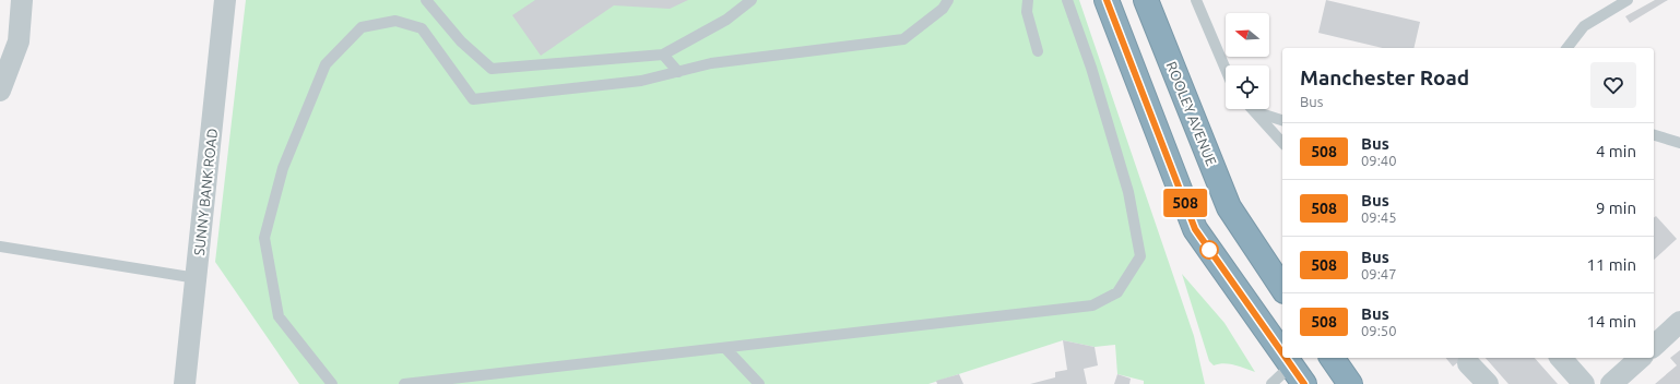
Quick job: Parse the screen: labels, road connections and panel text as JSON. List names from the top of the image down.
{
  "streets": {
    "highway": ["ROOLEY AVENUE"],
    "street": ["SUNNY BANK ROAD"]
  },
  "lines": ["bus line 508"],
  "north": "left",
  "page": {
    "on_map": "508",
    "heading": ["Manchester Road", "Bus"],
    "list": [
      {
        "mark": "508",
        "name": "Bus",
        "note": "09:40",
        "value": "4 min"
      },
      {
        "mark": "508",
        "name": "Bus",
        "note": "09:45",
        "value": "9 min"
      },
      {
        "mark": "508",
        "name": "Bus",
        "note": "09:47",
        "value": "11 min"
      },
      {
        "mark": "508",
        "name": "Bus",
        "note": "09:50",
        "value": "14 min"
      }
    ]
  }
}
